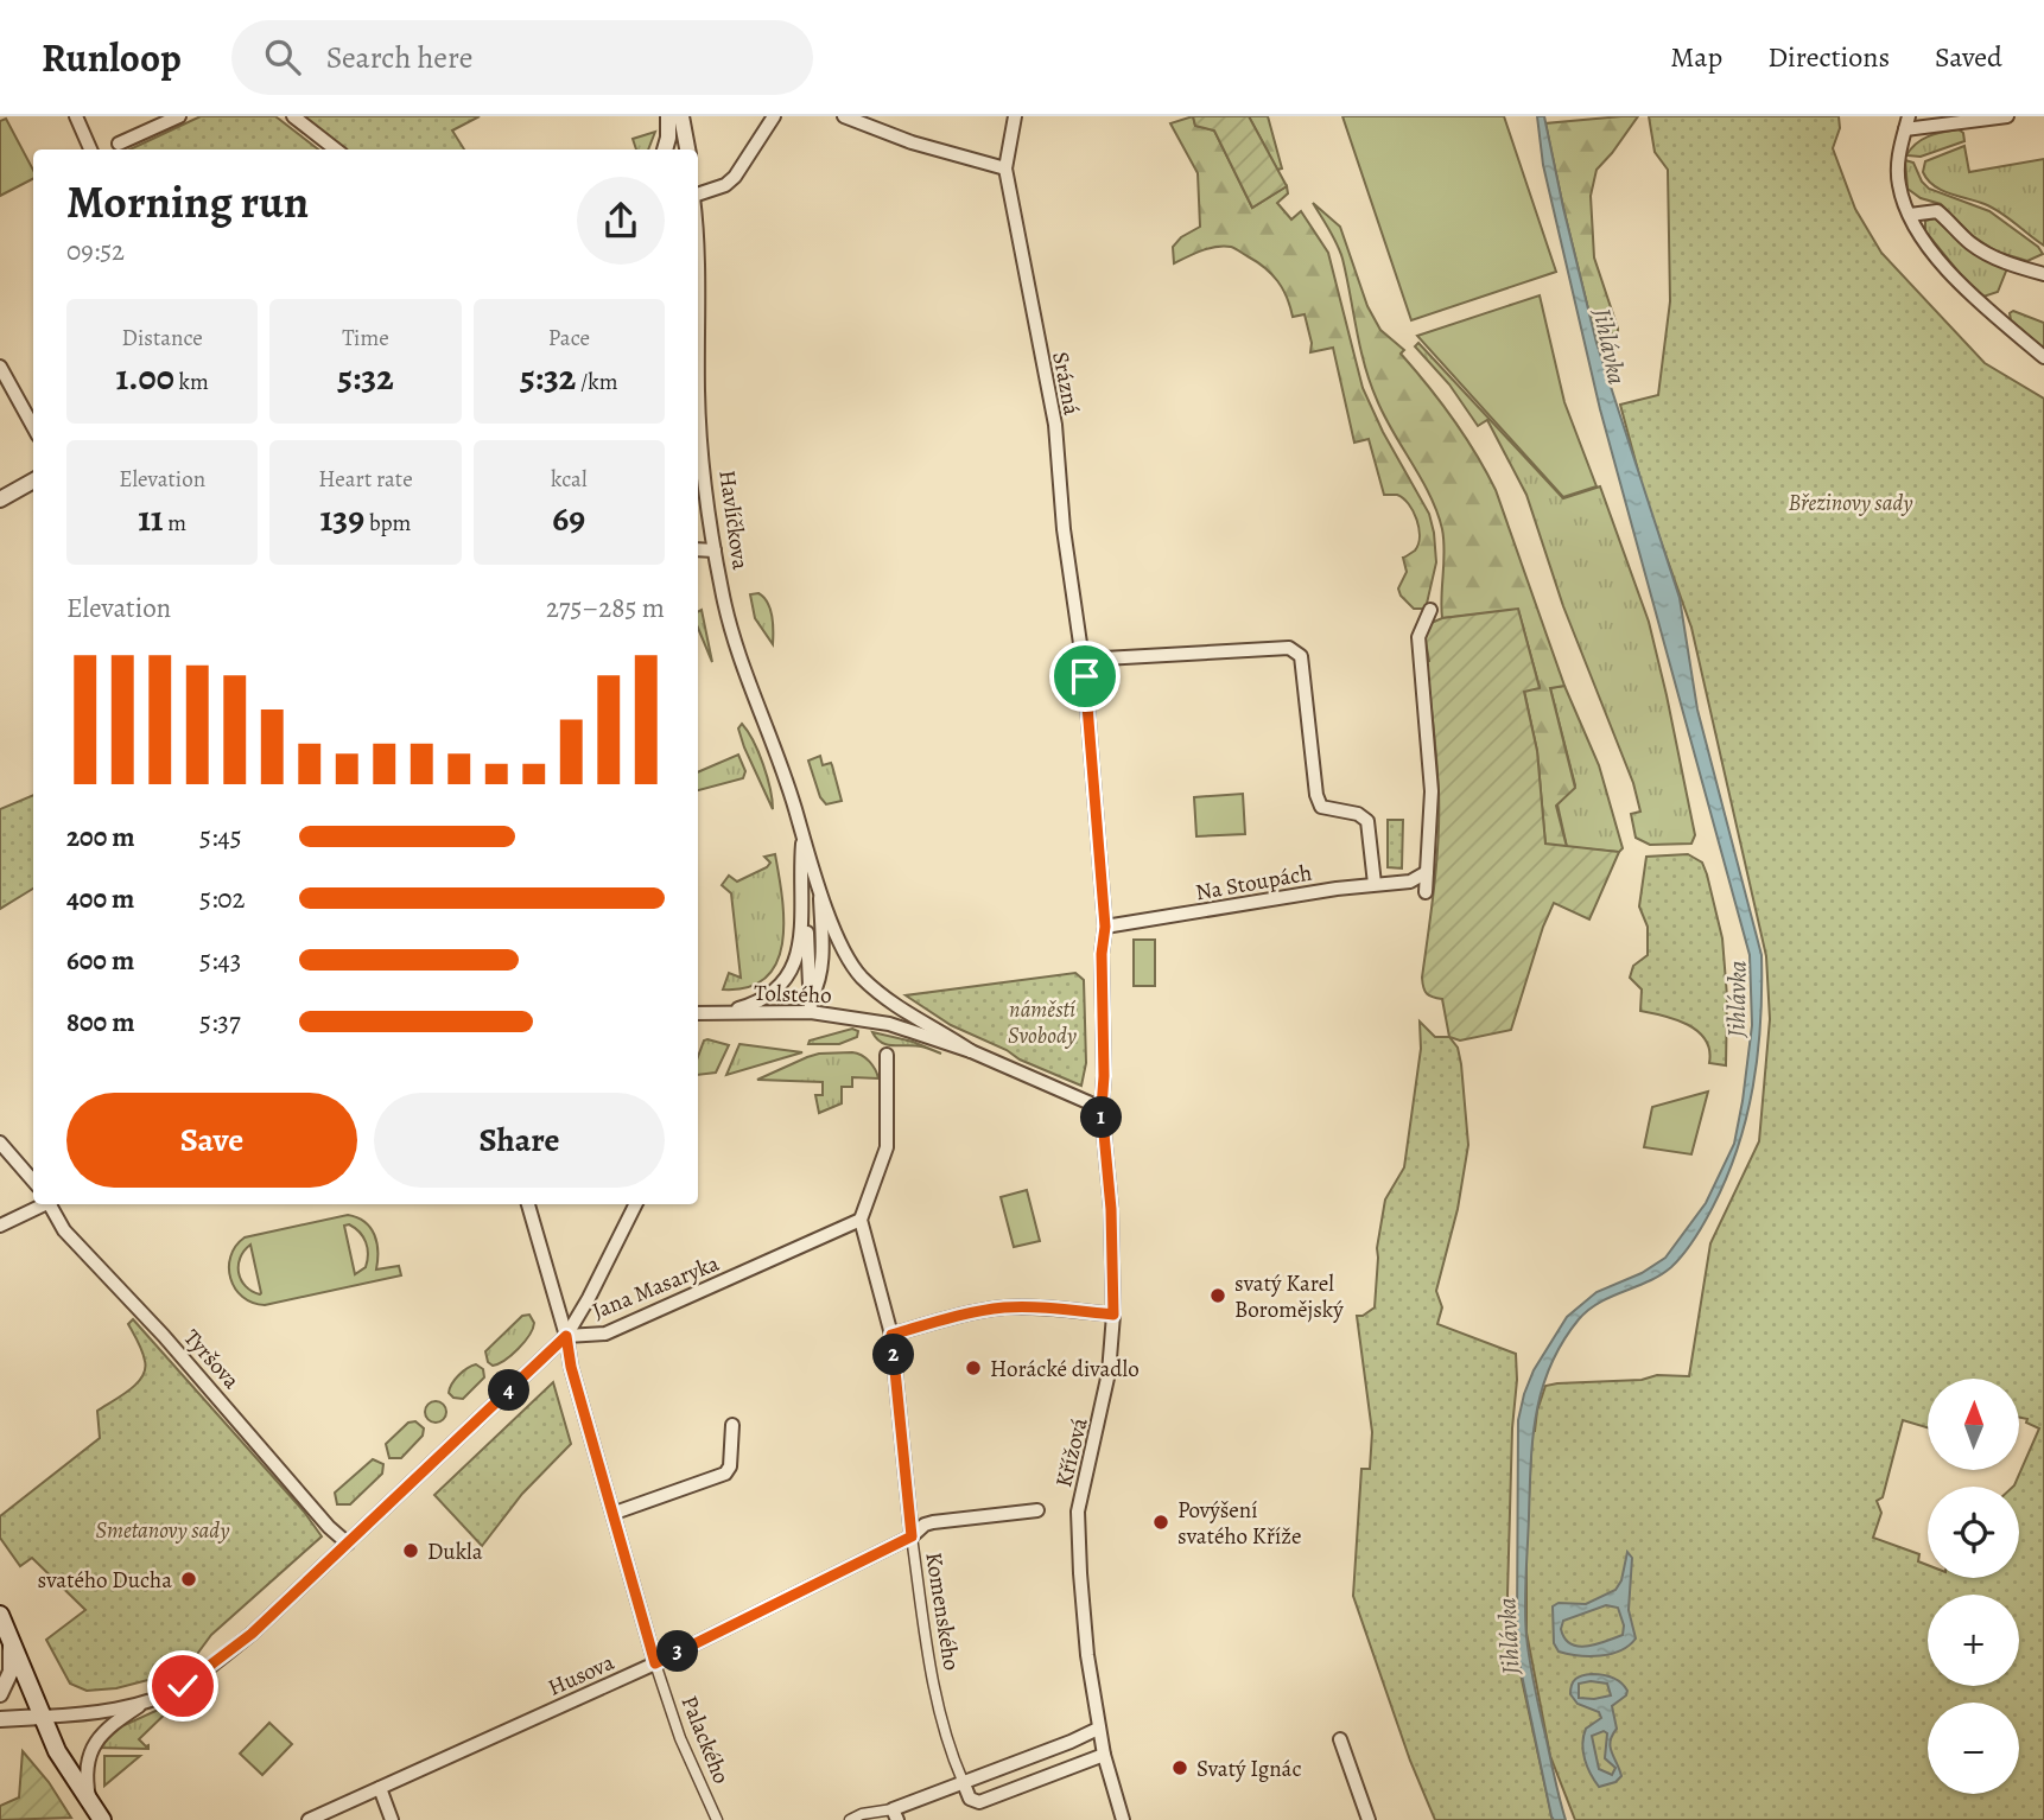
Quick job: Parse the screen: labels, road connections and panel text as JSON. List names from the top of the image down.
{
  "streets": {
    "street": [
      "Srázná",
      "Havlíčkova",
      "Na Stoupách",
      "Tolstého",
      "Jana Masaryka",
      "Tyršova",
      "Křížová",
      "Komenského",
      "Husova",
      "Palackého"
    ]
  },
  "crossings": [
    ["Srázná", "Na Stoupách"],
    ["Havlíčkova", "Tolstého"],
    ["Jana Masaryka", "Komenského"],
    ["Jana Masaryka", "Palackého"],
    ["Komenského", "Husova"],
    ["Husova", "Palackého"]
  ],
  "water": ["Jihlávka"],
  "parks": ["Březinovy sady", "náměstí Svobody", "Smetanovy sady"],
  "places": [
    "svatý Karel Boromějský",
    "Horácké divadlo",
    "Povýšení svatého Kříže",
    "Dukla",
    "svatého Ducha",
    "Svatý Ignác"
  ],
  "north": "top",
  "page": {
    "header": "Runloop",
    "search": "Search here",
    "nav": ["Map", "Directions", "Saved"],
    "heading": ["Morning run", "09:52"],
    "stats": [
      ["Distance", "1.00 km"],
      ["Time", "5:32"],
      ["Pace", "5:32 /km"],
      ["Elevation", "11 m"],
      ["Heart rate", "139 bpm"],
      ["kcal", "69"]
    ],
    "chart": ["Elevation", "275–285 m"],
    "list": [
      {
        "name": "200 m",
        "note": "5:45"
      },
      {
        "name": "400 m",
        "note": "5:02"
      },
      {
        "name": "600 m",
        "note": "5:43"
      },
      {
        "name": "800 m",
        "note": "5:37"
      }
    ],
    "buttons": ["Save", "Share"],
    "pins": [
      "1",
      "2",
      "4",
      "3"
    ],
    "map_buttons": ["+", "−"]
  }
}
